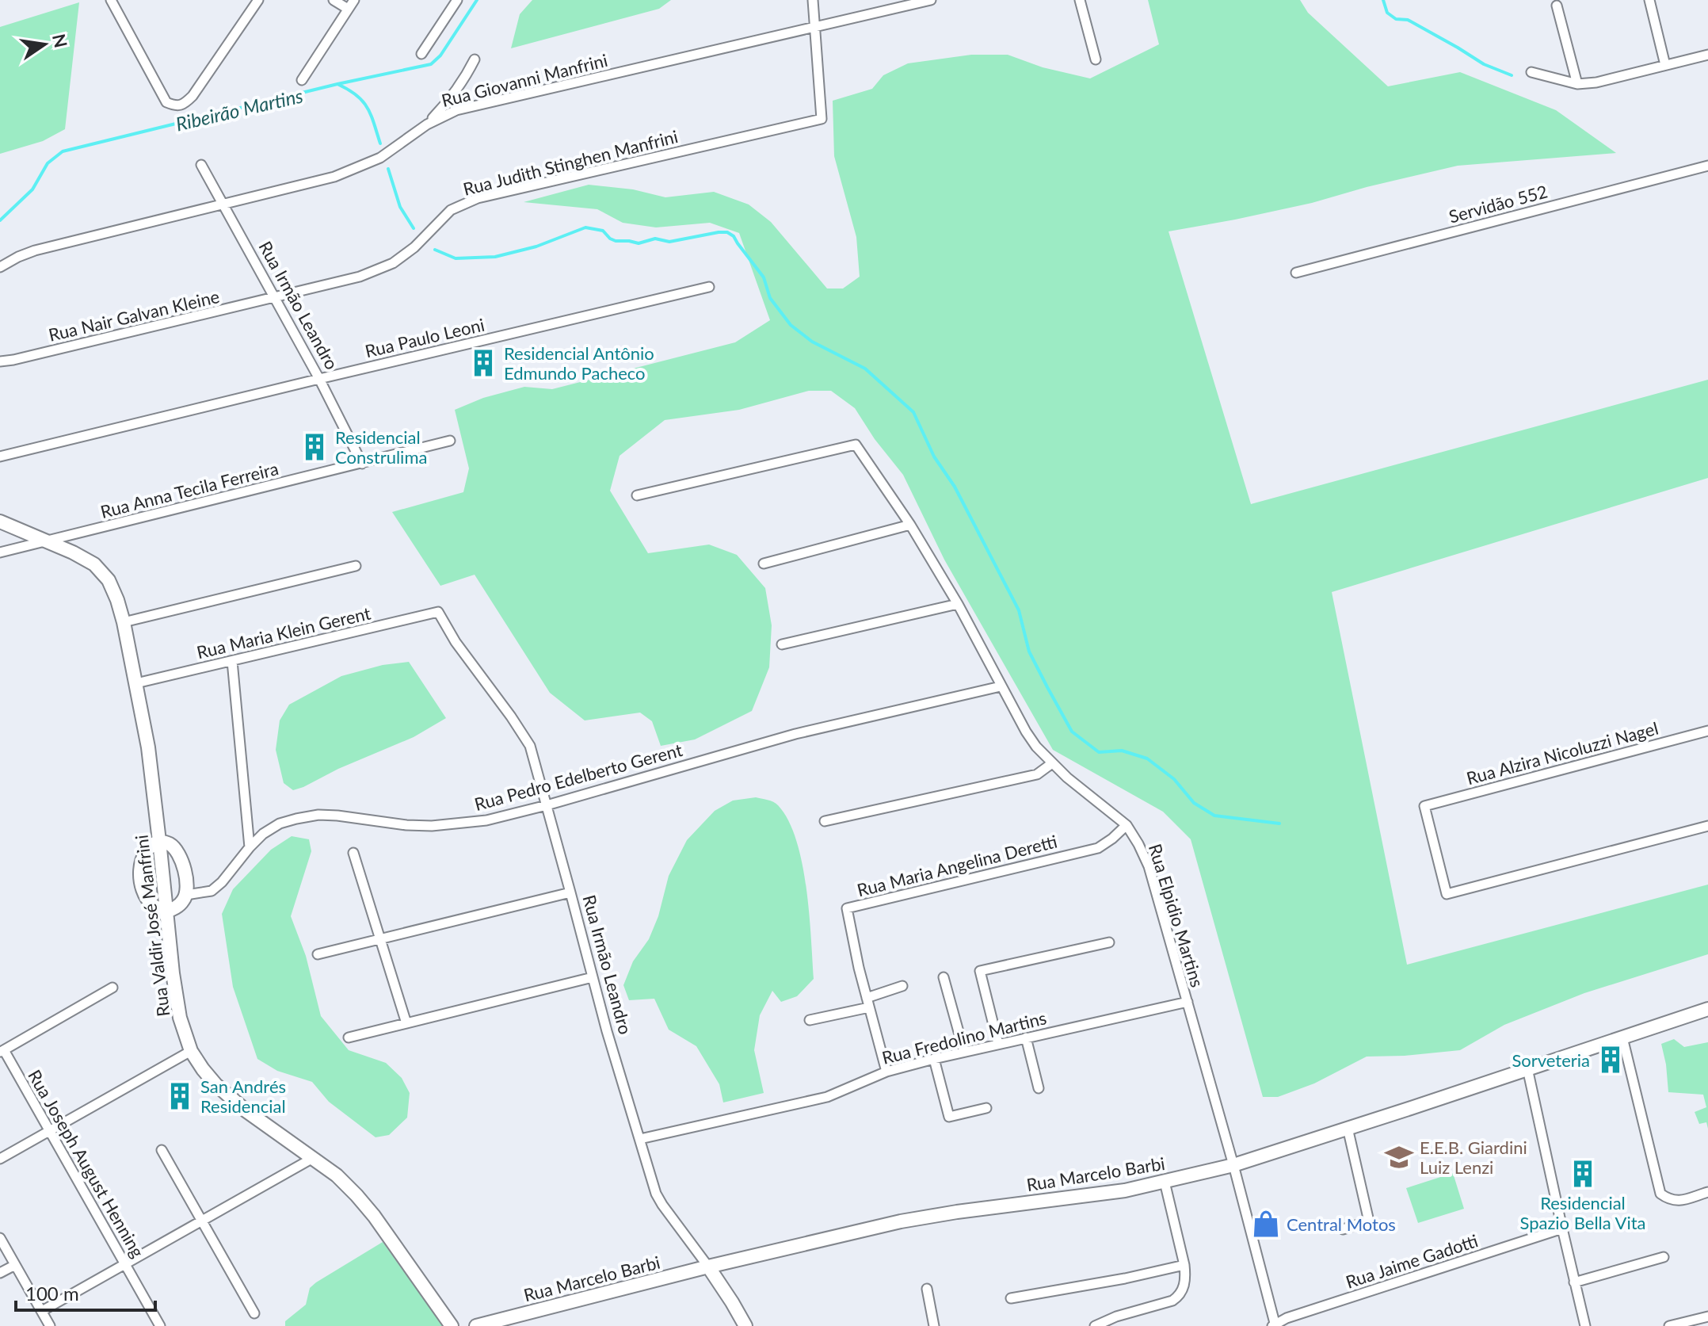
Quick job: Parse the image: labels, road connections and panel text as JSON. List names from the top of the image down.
{
  "streets": {
    "street": [
      "Rua Giovanni Manfrini",
      "Rua Judith Stinghen Manfrini",
      "Servidão 552",
      "Rua Irmão Leandro",
      "Rua Nair Galvan Kleine",
      "Rua Paulo Leoni",
      "Rua Anna Tecila Ferreira",
      "Rua Maria Klein Gerent",
      "Rua Alzira Nicoluzzi Nagel",
      "Rua Pedro Edelberto Gerent",
      "Rua Maria Angelina Deretti",
      "Rua Elpidio Martins",
      "Rua Valdir José Manfrini",
      "Rua Fredolino Martins",
      "Rua Joseph August Henning",
      "Rua Marcelo Barbi",
      "Rua Jaime Gadotti"
    ]
  },
  "crossings": [
    ["Rua Giovanni Manfrini", "Rua Judith Stinghen Manfrini"],
    ["Rua Giovanni Manfrini", "Rua Irmão Leandro"],
    ["Rua Judith Stinghen Manfrini", "Rua Irmão Leandro"],
    ["Rua Judith Stinghen Manfrini", "Rua Nair Galvan Kleine"],
    ["Rua Irmão Leandro", "Rua Nair Galvan Kleine"],
    ["Rua Irmão Leandro", "Rua Paulo Leoni"],
    ["Rua Irmão Leandro", "Rua Anna Tecila Ferreira"],
    ["Rua Irmão Leandro", "Rua Maria Klein Gerent"],
    ["Rua Irmão Leandro", "Rua Pedro Edelberto Gerent"],
    ["Rua Irmão Leandro", "Rua Fredolino Martins"],
    ["Rua Irmão Leandro", "Rua Marcelo Barbi"],
    ["Rua Anna Tecila Ferreira", "Rua Valdir José Manfrini"],
    ["Rua Maria Klein Gerent", "Rua Valdir José Manfrini"],
    ["Rua Pedro Edelberto Gerent", "Rua Elpidio Martins"],
    ["Rua Maria Angelina Deretti", "Rua Elpidio Martins"],
    ["Rua Elpidio Martins", "Rua Fredolino Martins"],
    ["Rua Elpidio Martins", "Rua Marcelo Barbi"],
    ["Rua Elpidio Martins", "Rua Jaime Gadotti"]
  ],
  "water": ["Ribeirão Martins"],
  "places": {
    "building": [
      "Residencial Antônio Edmundo Pacheco",
      "Residencial Construlima",
      "Sorveteria",
      "San Andrés Residencial",
      "Residencial Spazio Bella Vita"
    ],
    "school or university": ["E.E.B. Giardini Luiz Lenzi"],
    "shop": ["Central Motos"]
  },
  "scale_bar": "100 m",
  "north": "right"
}
